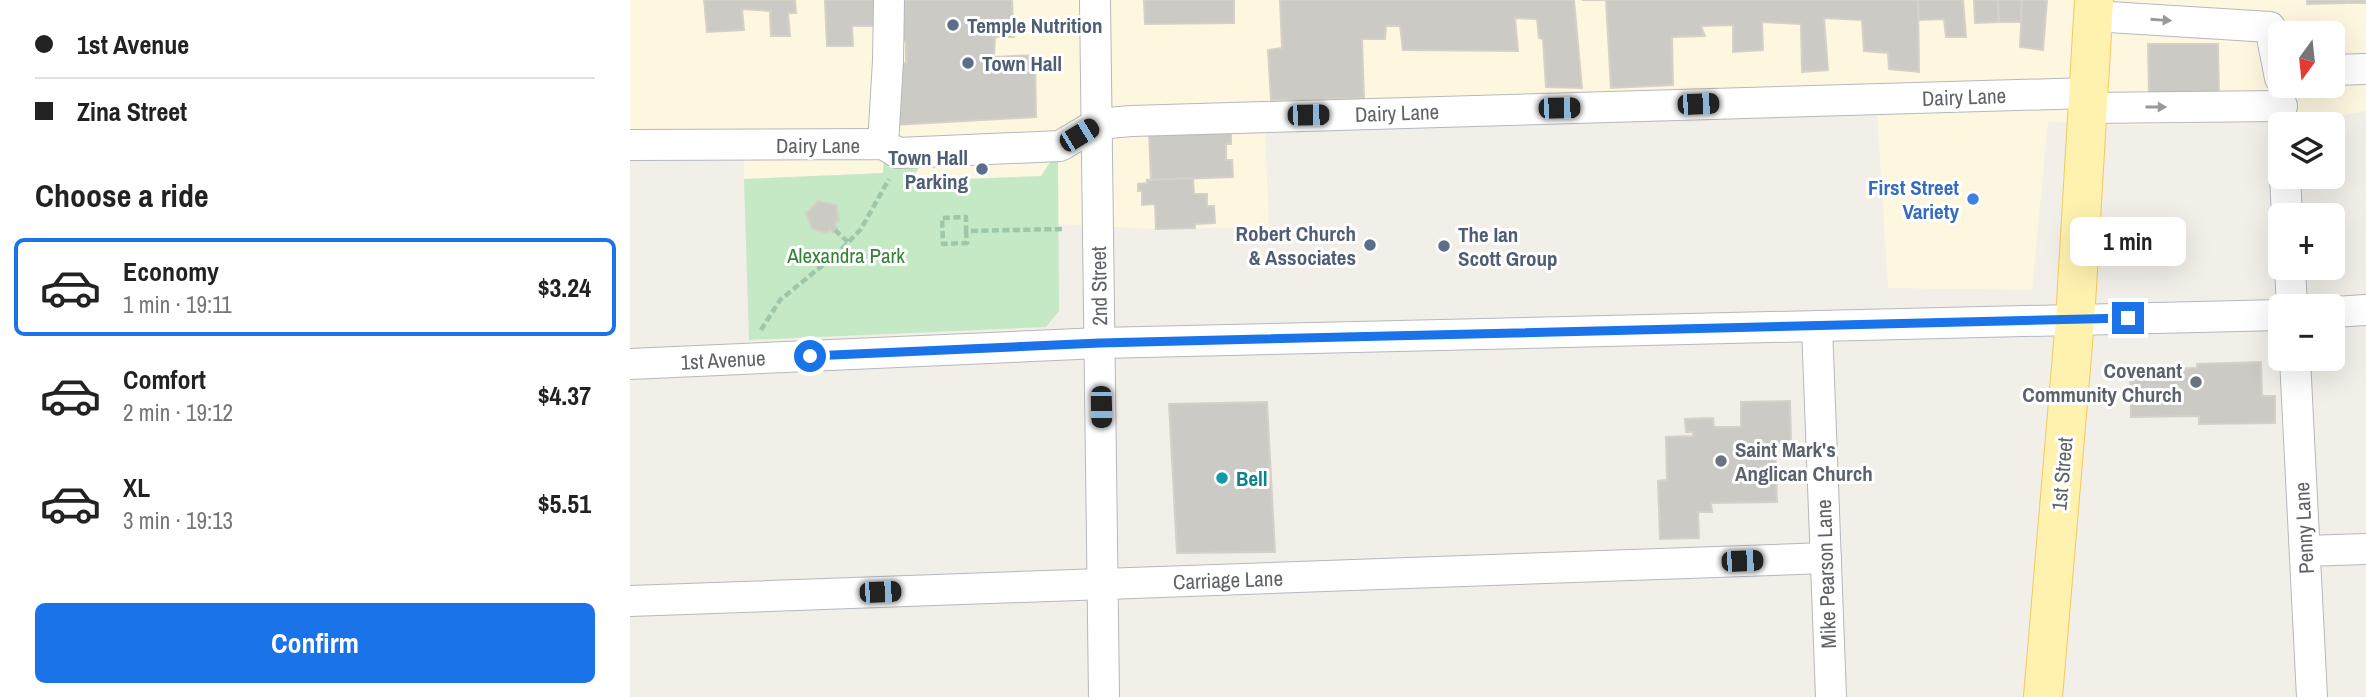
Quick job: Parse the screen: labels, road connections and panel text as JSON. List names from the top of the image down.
{
  "streets": {
    "main road": ["1st Street"],
    "street": [
      "Dairy Lane",
      "2nd Street",
      "1st Avenue",
      "Penny Lane",
      "Mike Pearson Lane",
      "Carriage Lane"
    ]
  },
  "crossings": [
    ["Dairy Lane", "2nd Street"],
    ["Dairy Lane", "1st Street"],
    ["2nd Street", "1st Avenue"],
    ["2nd Street", "Carriage Lane"],
    ["1st Avenue", "1st Street"],
    ["1st Avenue", "Mike Pearson Lane"],
    ["Mike Pearson Lane", "Carriage Lane"]
  ],
  "parks": ["Alexandra Park"],
  "places": [
    "Temple Nutrition",
    "Town Hall",
    "Town Hall Parking",
    "First Street Variety",
    "Robert Church & Associates",
    "The Ian Scott Group",
    "Covenant Community Church",
    "Saint Mark's Anglican Church",
    "Bell"
  ],
  "north": "bottom",
  "page": {
    "banner": ["1st Avenue", "Zina Street"],
    "map_buttons": ["+", "−"],
    "heading": "Choose a ride",
    "bubble": "1 min",
    "list": [
      {
        "name": "Economy",
        "note": "1 min · 19:11",
        "value": "$3.24"
      },
      {
        "name": "Comfort",
        "note": "2 min · 19:12",
        "value": "$4.37"
      },
      {
        "name": "XL",
        "note": "3 min · 19:13",
        "value": "$5.51"
      }
    ],
    "buttons": "Confirm"
  }
}
